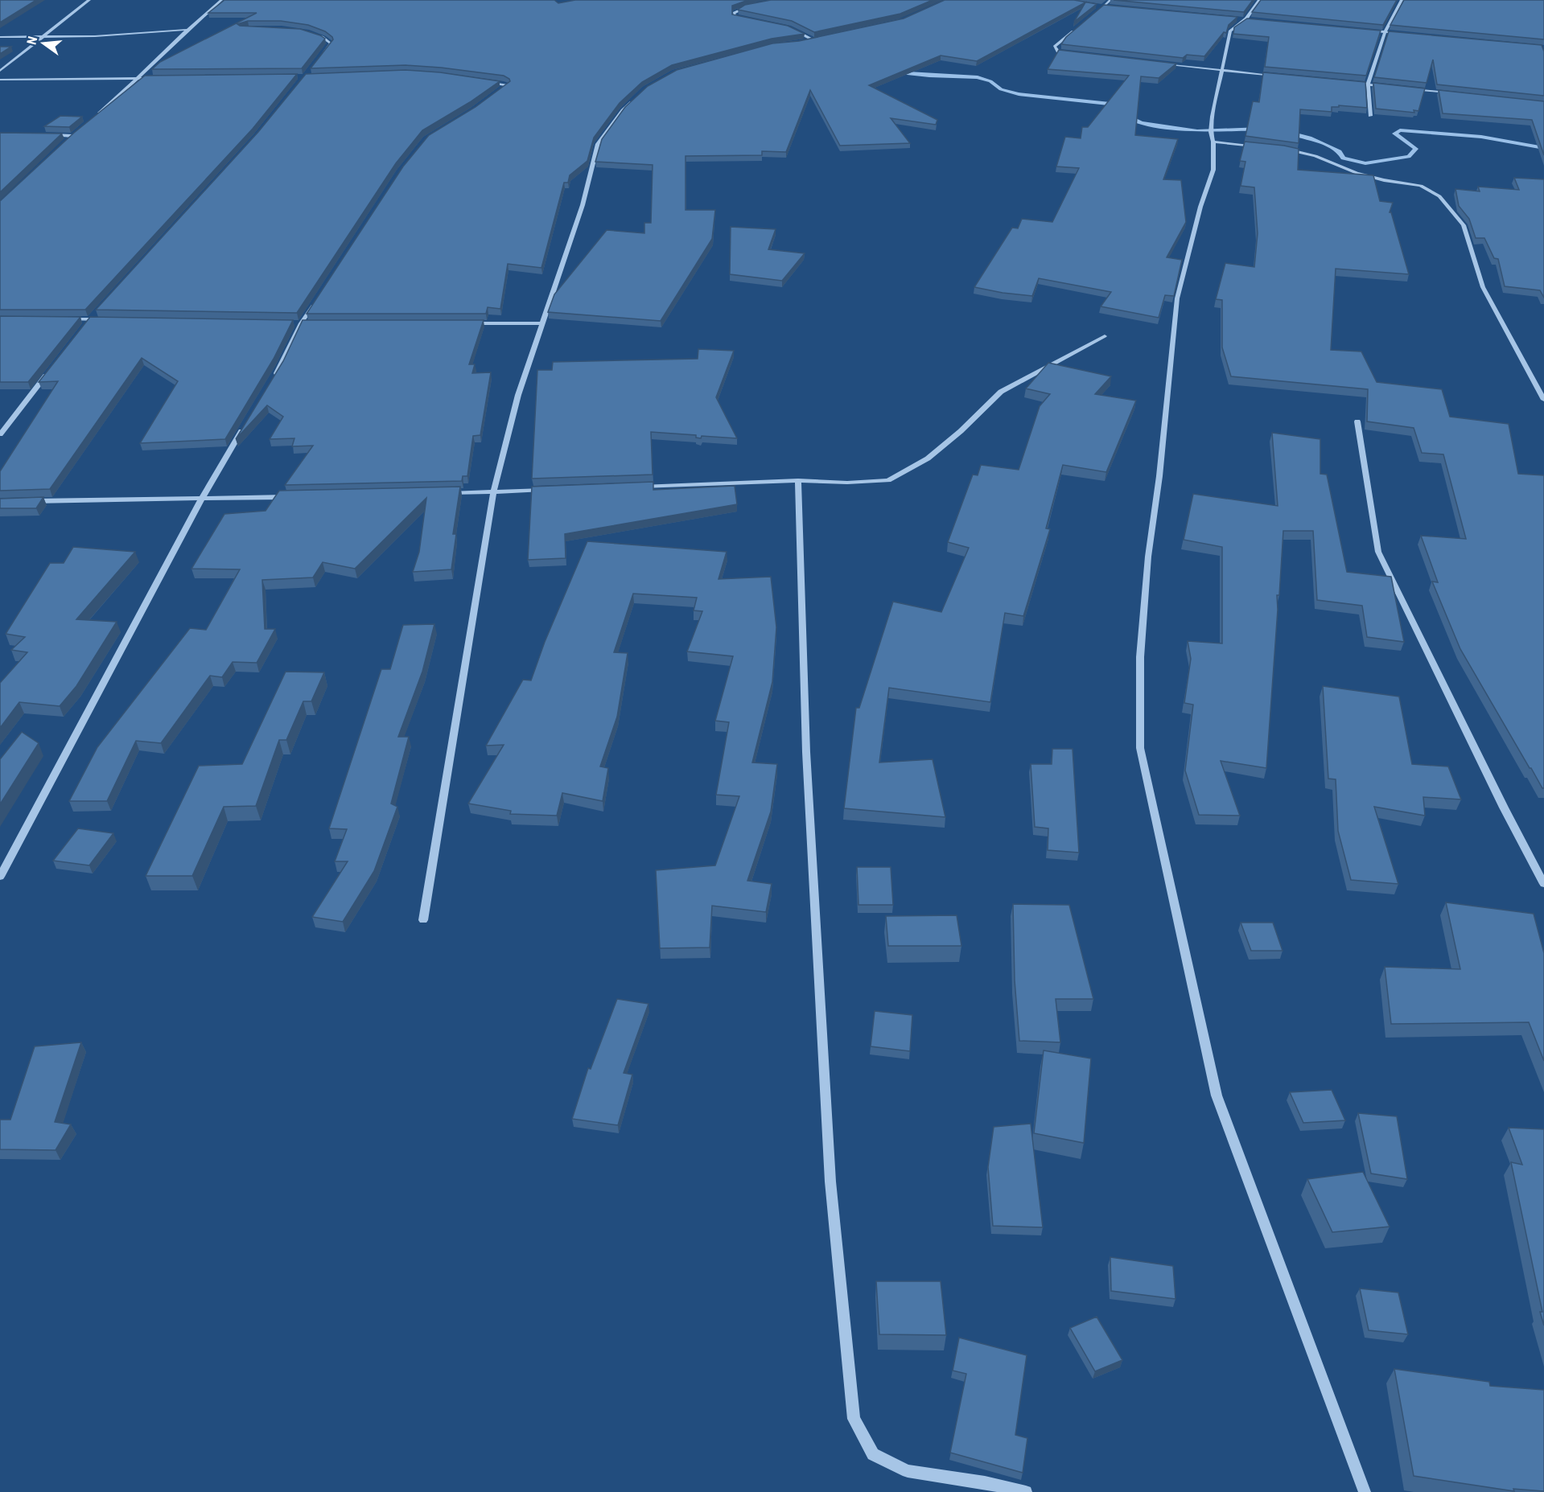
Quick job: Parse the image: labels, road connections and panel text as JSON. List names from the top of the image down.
{
  "north": "left"
}
